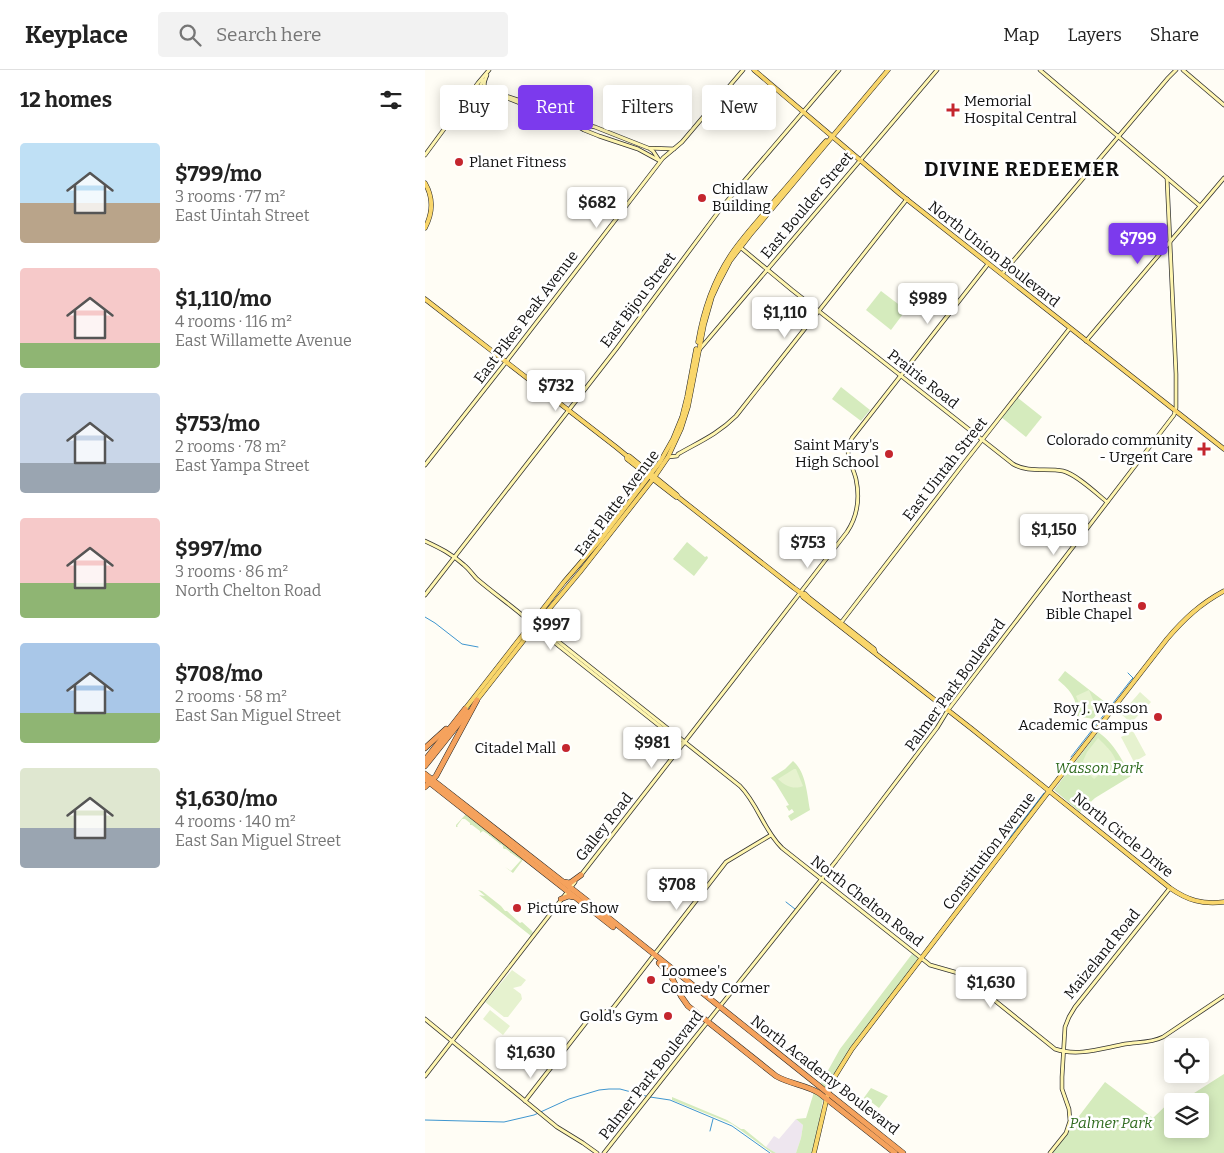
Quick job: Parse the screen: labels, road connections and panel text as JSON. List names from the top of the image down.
{
  "streets": {
    "highway": ["East Platte Avenue", "North Academy Boulevard"],
    "main road": [
      "East Boulder Street",
      "North Union Boulevard",
      "East Bijou Street",
      "East Pikes Peak Avenue",
      "Prairie Road",
      "East Uintah Street",
      "Palmer Park Boulevard",
      "Galley Road",
      "North Circle Drive",
      "Constitution Avenue",
      "North Chelton Road",
      "Maizeland Road"
    ]
  },
  "crossings": [
    ["East Boulder Street", "North Union Boulevard"],
    ["East Boulder Street", "Prairie Road"],
    ["East Boulder Street", "East Platte Avenue"],
    ["North Union Boulevard", "East Bijou Street"],
    ["North Union Boulevard", "East Uintah Street"],
    ["North Union Boulevard", "East Platte Avenue"],
    ["North Union Boulevard", "Palmer Park Boulevard"],
    ["East Bijou Street", "North Circle Drive"],
    ["East Bijou Street", "North Chelton Road"],
    ["East Pikes Peak Avenue", "North Circle Drive"],
    ["Prairie Road", "East Uintah Street"],
    ["Prairie Road", "East Platte Avenue"],
    ["Prairie Road", "Palmer Park Boulevard"],
    ["Prairie Road", "Galley Road"],
    ["East Uintah Street", "North Circle Drive"],
    ["East Platte Avenue", "North Circle Drive"],
    ["East Platte Avenue", "North Chelton Road"],
    ["Palmer Park Boulevard", "North Circle Drive"],
    ["Palmer Park Boulevard", "North Chelton Road"],
    ["Palmer Park Boulevard", "North Academy Boulevard"],
    ["Galley Road", "North Circle Drive"],
    ["Galley Road", "North Chelton Road"],
    ["Galley Road", "North Academy Boulevard"],
    ["North Circle Drive", "Constitution Avenue"],
    ["North Circle Drive", "Maizeland Road"],
    ["Constitution Avenue", "North Chelton Road"],
    ["Constitution Avenue", "North Academy Boulevard"],
    ["North Chelton Road", "Maizeland Road"]
  ],
  "districts": ["DIVINE REDEEMER"],
  "parks": ["Wasson Park", "Palmer Park"],
  "places": {
    "health": ["Memorial Hospital Central", "Colorado community - Urgent Care"],
    "other": [
      "Planet Fitness",
      "Chidlaw Building",
      "Saint Mary's High School",
      "Northeast Bible Chapel",
      "Roy J. Wasson Academic Campus",
      "Citadel Mall",
      "Picture Show",
      "Loomee's Comedy Corner",
      "Gold's Gym"
    ]
  },
  "page": {
    "header": "Keyplace",
    "search": "Search here",
    "nav": ["Map", "Layers", "Share"],
    "heading": "12 homes",
    "chip": [
      "Buy",
      "Rent",
      "Filters",
      "New"
    ],
    "list": [
      {
        "name": "$799/mo",
        "note": "3 rooms · 77 m² · East Uintah Street"
      },
      {
        "name": "$1,110/mo",
        "note": "4 rooms · 116 m² · East Willamette Avenue"
      },
      {
        "name": "$753/mo",
        "note": "2 rooms · 78 m² · East Yampa Street"
      },
      {
        "name": "$997/mo",
        "note": "3 rooms · 86 m² · North Chelton Road"
      },
      {
        "name": "$708/mo",
        "note": "2 rooms · 58 m² · East San Miguel Street"
      },
      {
        "name": "$1,630/mo",
        "note": "4 rooms · 140 m² · East San Miguel Street"
      }
    ],
    "price": [
      "$682",
      "$799",
      "$989",
      "$1,110",
      "$732",
      "$1,150",
      "$753",
      "$997",
      "$981",
      "$708",
      "$1,630",
      "$1,630"
    ]
  }
}
